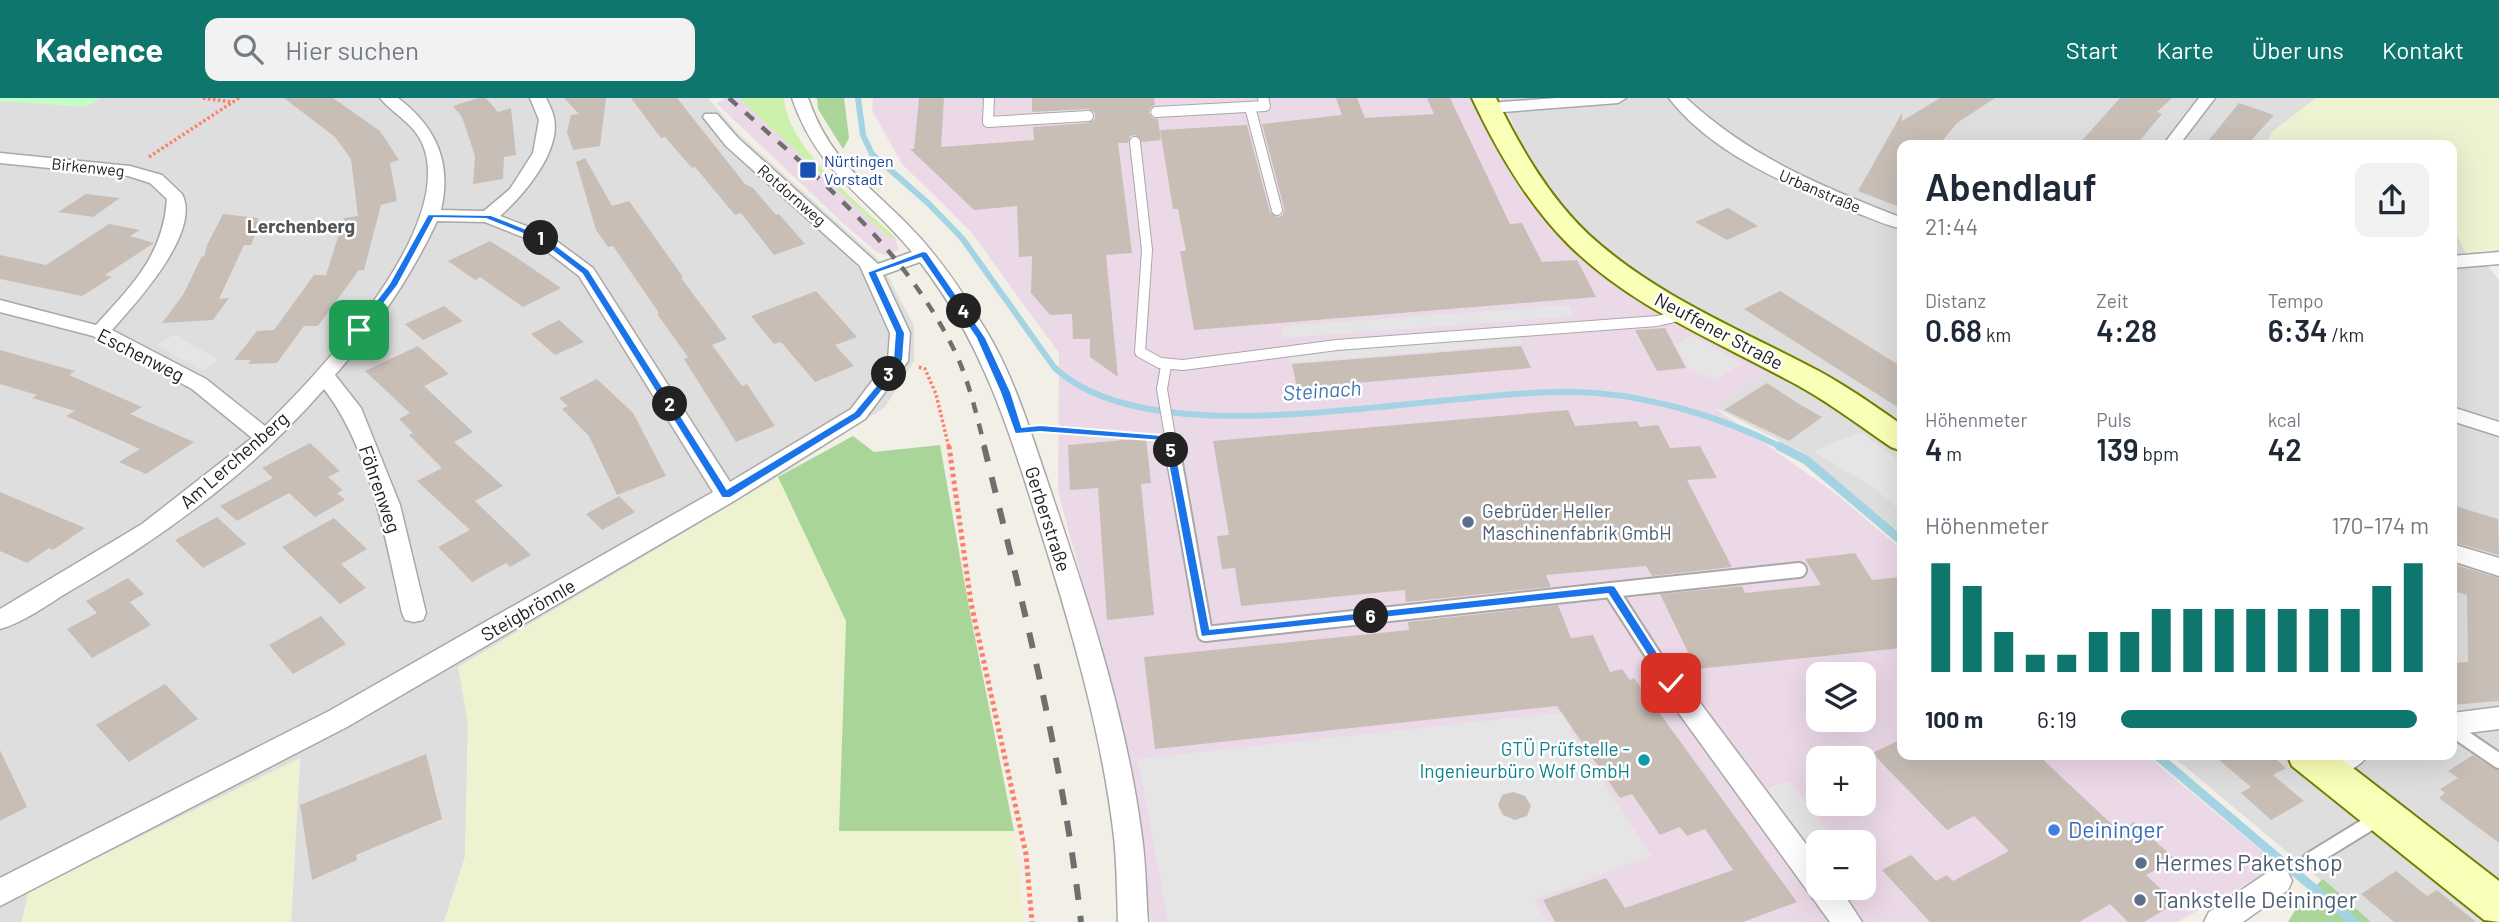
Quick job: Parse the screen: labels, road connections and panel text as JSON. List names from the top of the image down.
{
  "streets": {
    "main road": ["Neuffener Straße"],
    "street": [
      "Birkenweg",
      "Urbanstraße",
      "Rotdornweg",
      "Eschenweg",
      "Am Lerchenberg",
      "Föhrenweg",
      "Gerberstraße",
      "Steigbrönnle"
    ]
  },
  "crossings": [
    ["Birkenweg", "Eschenweg"],
    ["Eschenweg", "Am Lerchenberg"],
    ["Am Lerchenberg", "Föhrenweg"]
  ],
  "districts": ["Lerchenberg"],
  "water": ["Steinach"],
  "places": {
    "transit": ["Nürtingen Vorstadt"],
    "other": [
      "Gebrüder Heller Maschinenfabrik GmbH",
      "GTÜ Prüfstelle - Ingenieurbüro Wolf GmbH",
      "Deininger",
      "Hermes Paketshop",
      "Tankstelle Deininger"
    ]
  },
  "page": {
    "header": "Kadence",
    "search": "Hier suchen",
    "nav": [
      "Start",
      "Karte",
      "Über uns",
      "Kontakt"
    ],
    "heading": ["Abendlauf", "21:44"],
    "pins": [
      "1",
      "4",
      "3",
      "2",
      "5",
      "6"
    ],
    "stats": [
      ["Distanz", "0.68 km"],
      ["Zeit", "4:28"],
      ["Tempo", "6:34 /km"],
      ["Höhenmeter", "4 m"],
      ["Puls", "139 bpm"],
      ["kcal", "42"]
    ],
    "chart": ["Höhenmeter", "170–174 m"],
    "map_buttons": ["+", "−"],
    "list": [
      {
        "name": "100 m",
        "note": "6:19"
      }
    ]
  }
}
